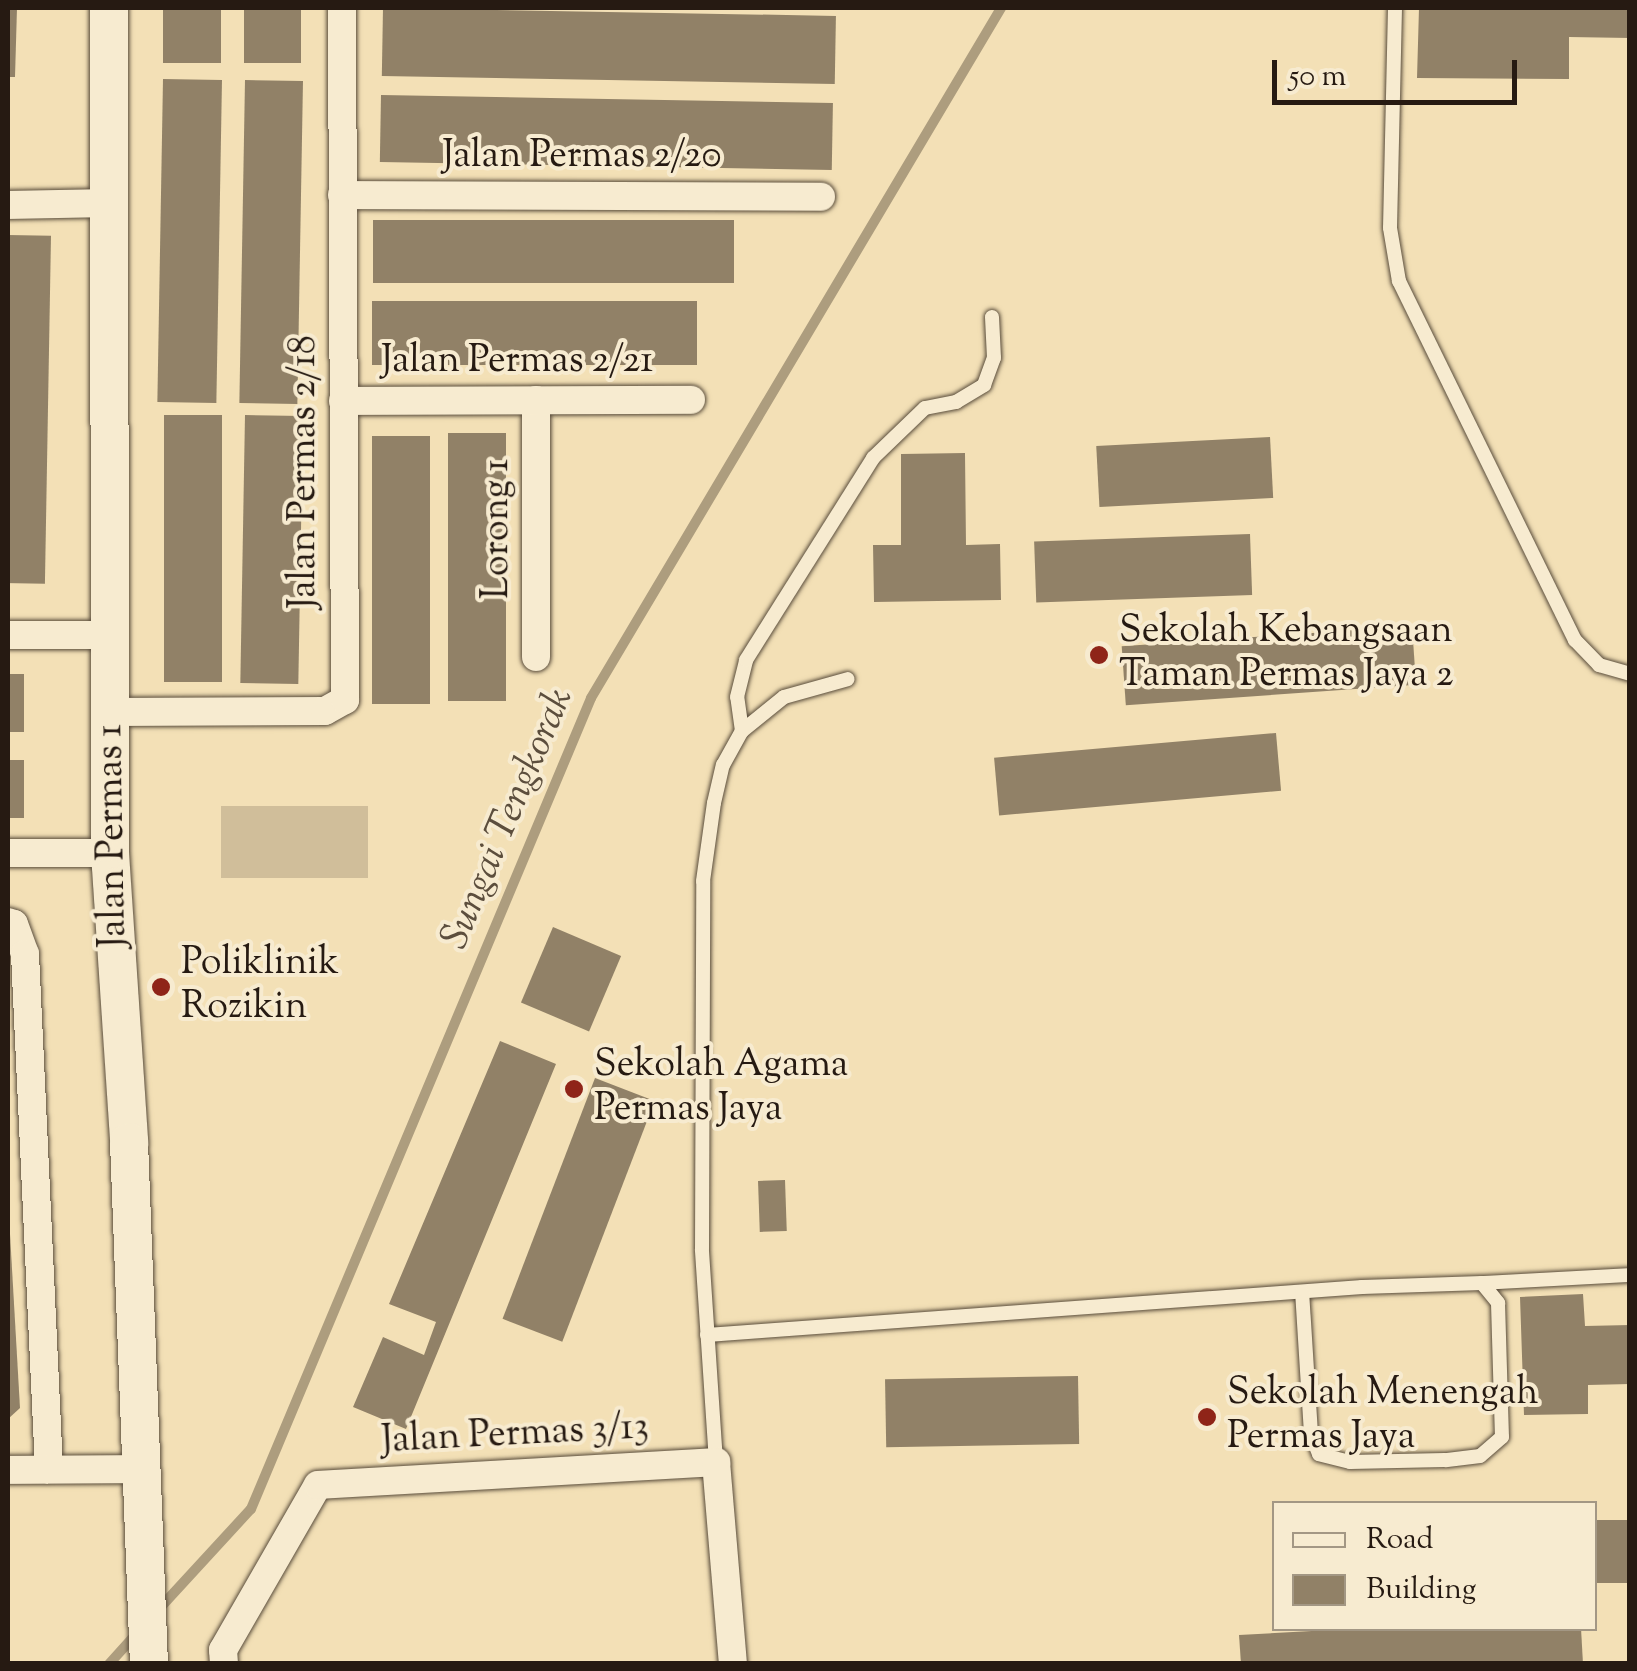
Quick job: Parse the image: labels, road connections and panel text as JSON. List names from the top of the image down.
{
  "streets": {
    "street": [
      "Jalan Permas 2/20",
      "Jalan Permas 2/21",
      "Jalan Permas 2/18",
      "Lorong 1",
      "Jalan Permas 1",
      "Jalan Permas 3/13"
    ]
  },
  "crossings": [
    ["Jalan Permas 2/20", "Jalan Permas 2/18"],
    ["Jalan Permas 2/21", "Jalan Permas 2/18"],
    ["Jalan Permas 2/21", "Lorong 1"],
    ["Jalan Permas 2/18", "Jalan Permas 1"]
  ],
  "water": ["Sungai Tengkorak"],
  "places": [
    "Sekolah Kebangsaan Taman Permas Jaya 2",
    "Poliklinik Rozikin",
    "Sekolah Agama Permas Jaya",
    "Sekolah Menengah Permas Jaya"
  ],
  "legend": ["Road", "Building"],
  "scale_bar": "50 m"
}
